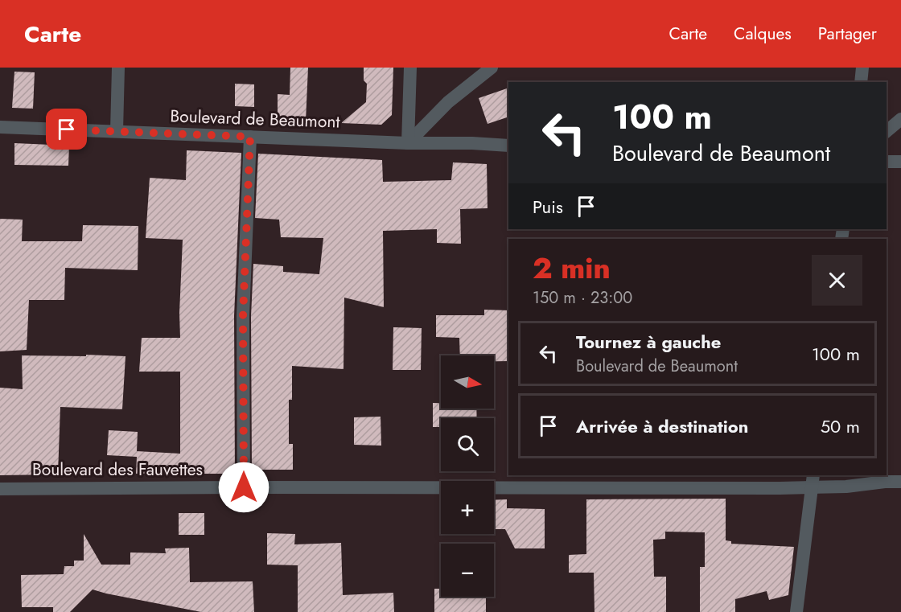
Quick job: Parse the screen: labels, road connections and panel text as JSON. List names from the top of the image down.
{
  "streets": {
    "street": ["Boulevard de Beaumont", "Boulevard des Fauvettes"]
  },
  "north": "right",
  "page": {
    "header": "Carte",
    "nav": ["Carte", "Calques", "Partager"],
    "turn": ["100 m", "Boulevard de Beaumont"],
    "then": "Puis",
    "heading": ["2 min", "150 m · 23:00"],
    "list": [
      {
        "name": "Tournez à gauche",
        "note": "Boulevard de Beaumont",
        "value": "100 m"
      },
      {
        "name": "Arrivée à destination",
        "value": "50 m"
      }
    ],
    "map_buttons": ["+", "−"]
  }
}
